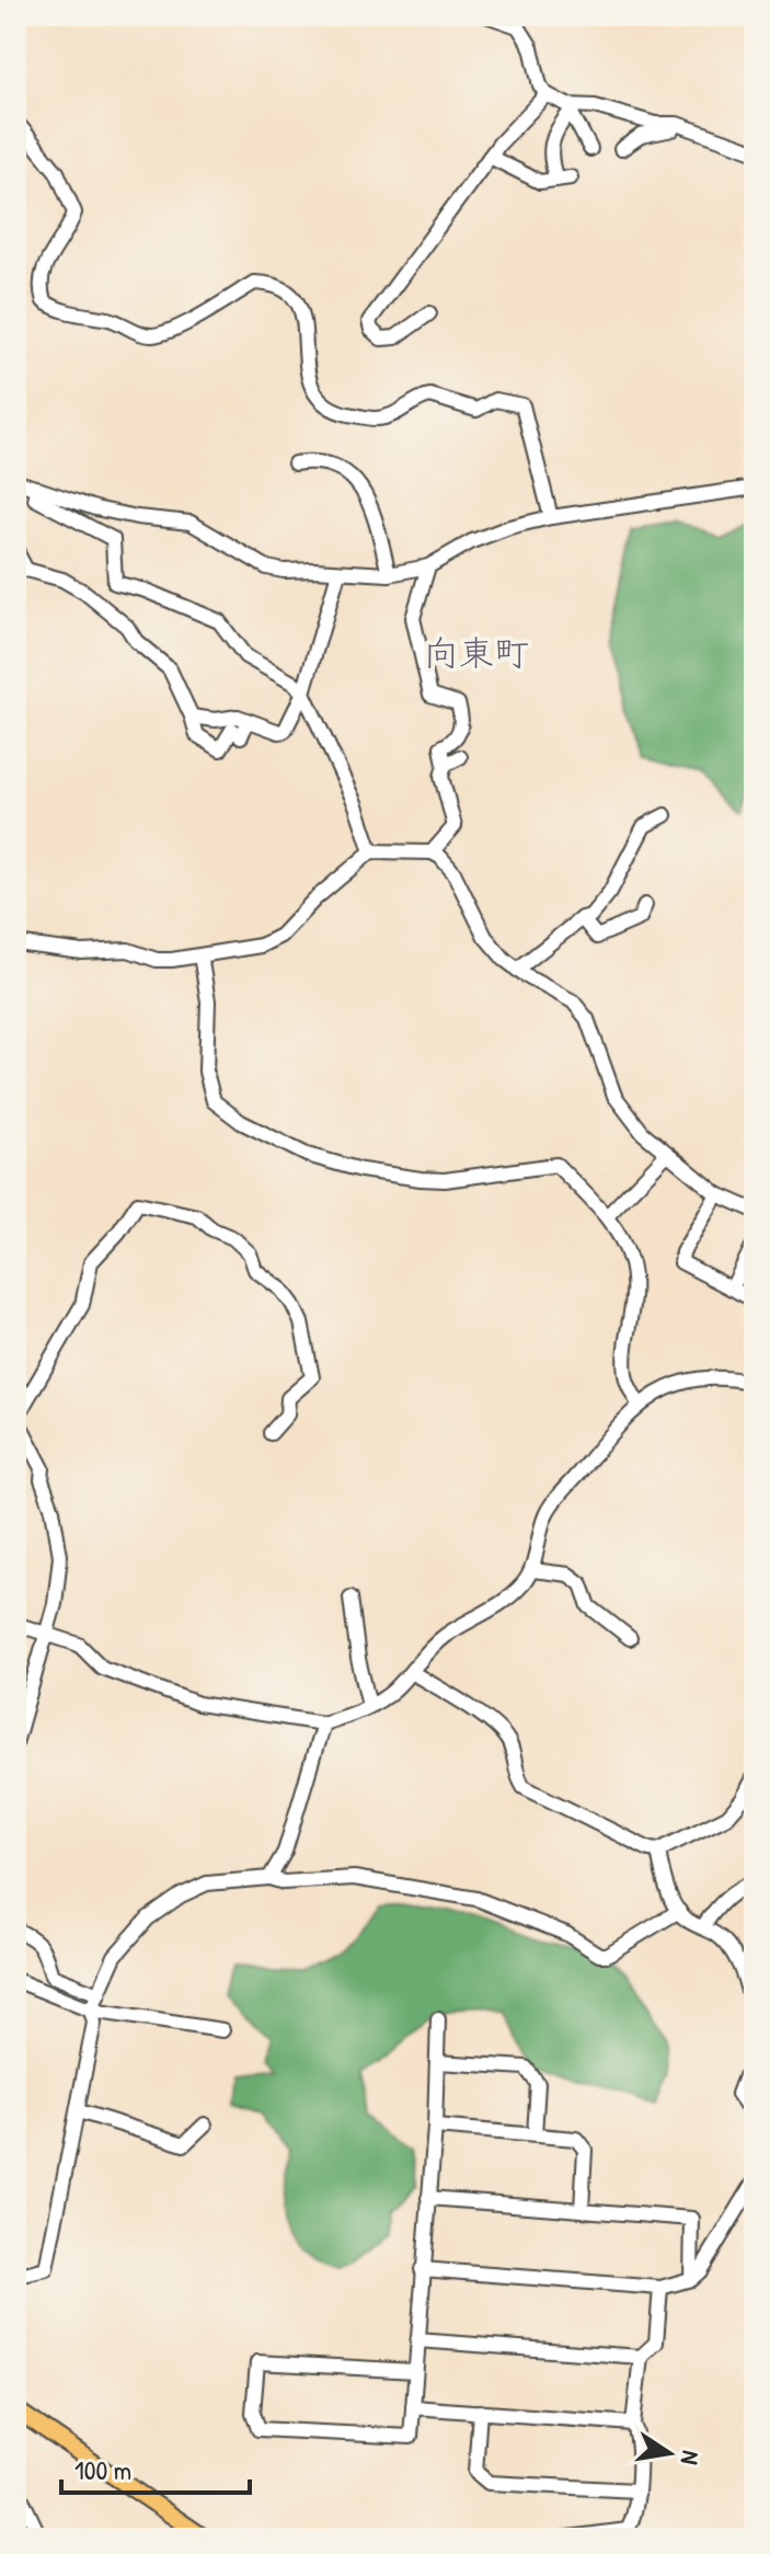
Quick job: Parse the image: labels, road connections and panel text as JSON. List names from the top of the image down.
{
  "districts": ["向東町"],
  "scale_bar": "100 m",
  "north": "right"
}
